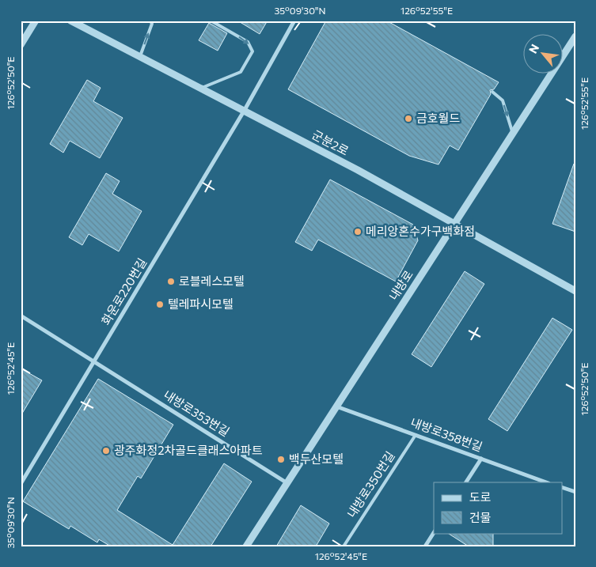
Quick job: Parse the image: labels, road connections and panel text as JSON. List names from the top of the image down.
{
  "streets": {
    "street": [
      "군분2로",
      "내방로",
      "화운로220번길",
      "내방로353번길",
      "내방로358번길"
    ],
    "lane": ["내방로350번길"]
  },
  "crossings": [
    ["군분2로", "내방로"],
    ["군분2로", "화운로220번길"],
    ["내방로", "내방로353번길"],
    ["내방로", "내방로358번길"],
    ["화운로220번길", "내방로353번길"],
    ["내방로358번길", "내방로350번길"]
  ],
  "places": [
    "금호월드",
    "메리앙혼수가구백화점",
    "로블레스모텔",
    "텔레파시모텔",
    "광주화정2차골드클래스아파트",
    "백두산모텔"
  ],
  "legend": ["도로", "건물"],
  "north": "top left",
  "coordinates": [
    "35°09'30\"N",
    "126°52'55\"E",
    "126°52'50\"E",
    "126°52'45\"E"
  ]
}
